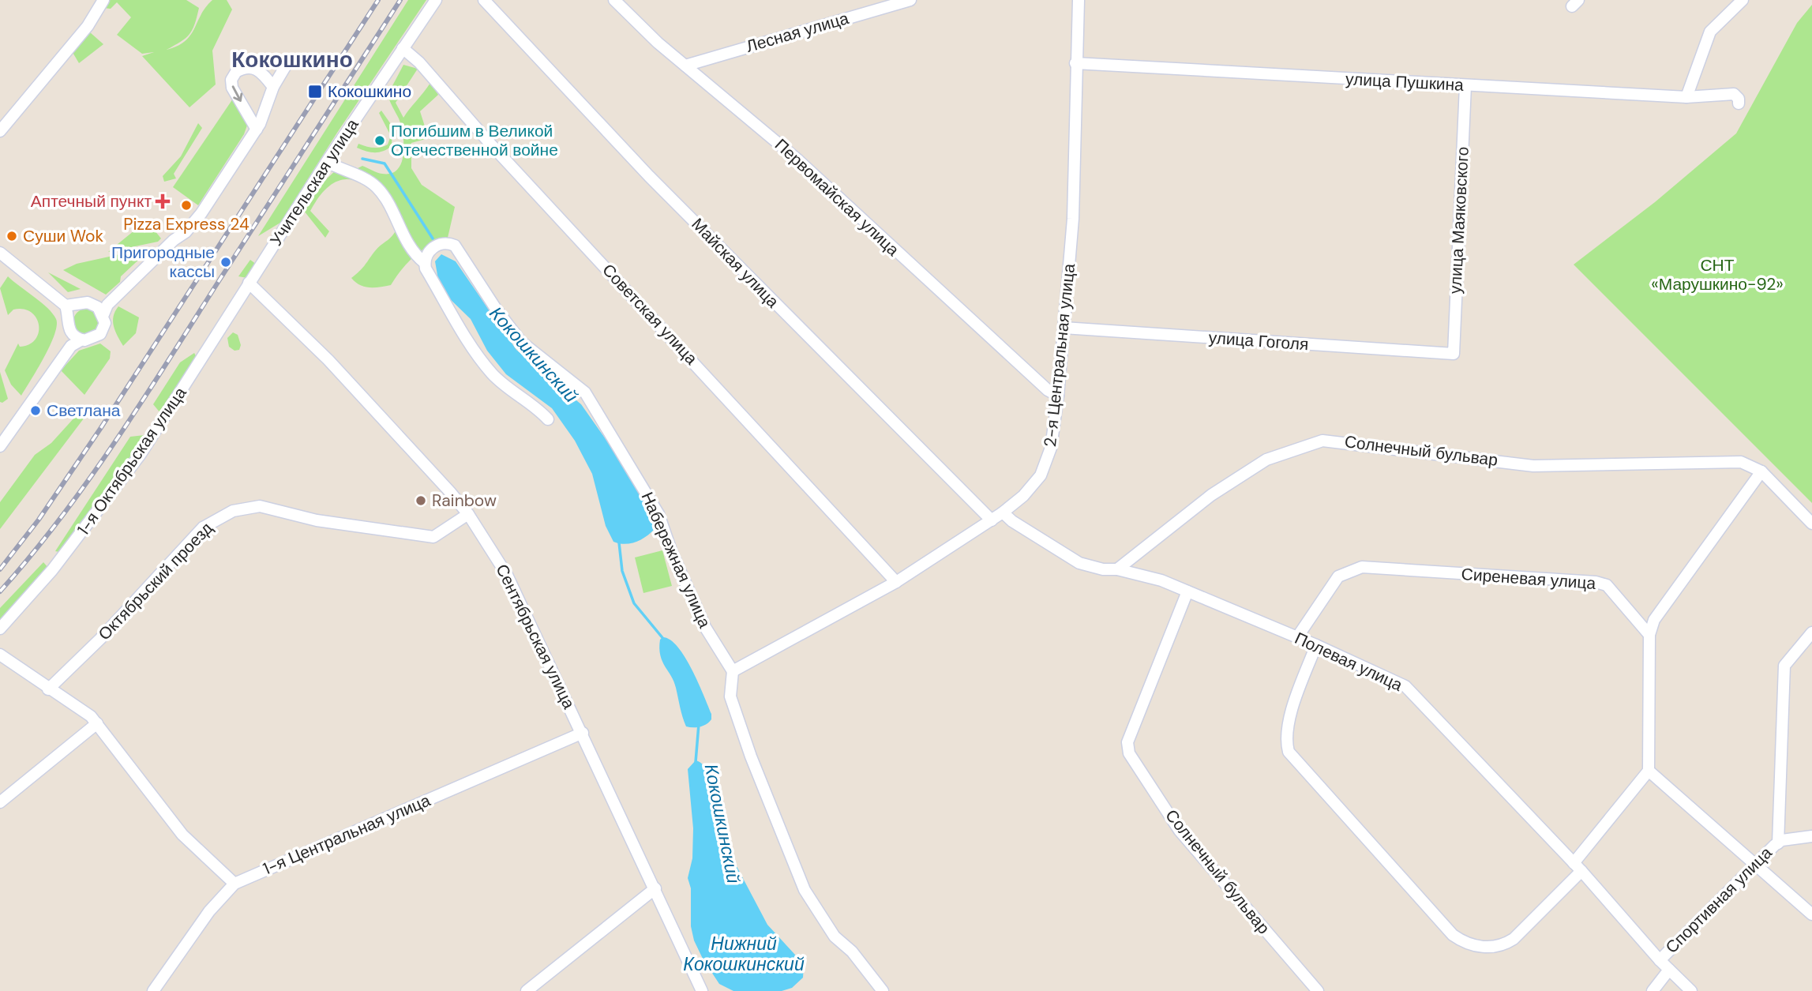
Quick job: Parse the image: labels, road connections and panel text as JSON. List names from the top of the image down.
{
  "streets": {
    "street": [
      "Лесная улица",
      "улица Пушкина",
      "Учительская улица",
      "Первомайская улица",
      "улица Маяковского",
      "Майская улица",
      "Советская улица",
      "улица Гоголя",
      "2-я Центральная улица",
      "Солнечный бульвар",
      "1-я Октябрьская улица",
      "Набережная улица",
      "Сиреневая улица",
      "Октябрьский проезд",
      "Сентябрьская улица",
      "Полевая улица",
      "1-я Центральная улица",
      "Спортивная улица"
    ]
  },
  "crossings": [
    ["Лесная улица", "Первомайская улица"],
    ["улица Пушкина", "улица Маяковского"],
    ["улица Пушкина", "2-я Центральная улица"],
    ["Учительская улица", "Советская улица"],
    ["Учительская улица", "1-я Октябрьская улица"],
    ["Учительская улица", "Сентябрьская улица"],
    ["Первомайская улица", "2-я Центральная улица"],
    ["улица Маяковского", "улица Гоголя"],
    ["Майская улица", "2-я Центральная улица"],
    ["Советская улица", "2-я Центральная улица"],
    ["улица Гоголя", "2-я Центральная улица"],
    ["2-я Центральная улица", "Набережная улица"],
    ["2-я Центральная улица", "Полевая улица"],
    ["Солнечный бульвар", "Полевая улица"],
    ["1-я Октябрьская улица", "Сентябрьская улица"],
    ["Сиреневая улица", "Полевая улица"],
    ["Октябрьский проезд", "Сентябрьская улица"],
    ["Сентябрьская улица", "1-я Центральная улица"],
    ["Полевая улица", "Спортивная улица"]
  ],
  "districts": ["Кокошкино"],
  "water": ["Кокошкинский", "Нижний Кокошкинский"],
  "parks": ["СНТ «Марушкино-92»"],
  "places": {
    "transit": ["Кокошкино"],
    "other": [
      "Погибшим в Великой Отечественной войне",
      "Pizza Express 24",
      "Суши Wok",
      "Пригородные кассы",
      "Светлана",
      "Rainbow"
    ],
    "health": ["Аптечный пункт"]
  }
}
